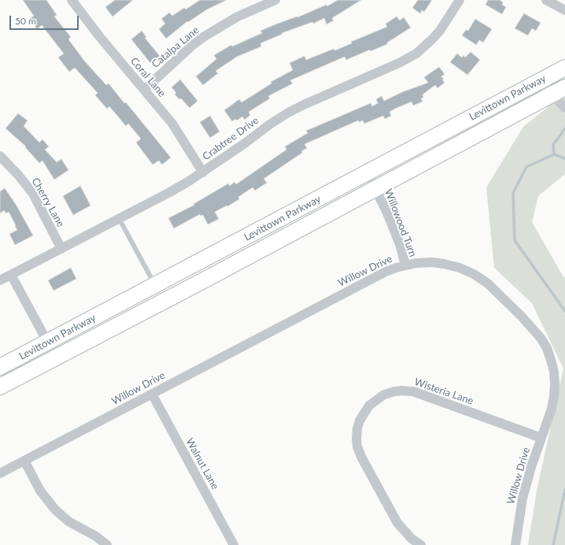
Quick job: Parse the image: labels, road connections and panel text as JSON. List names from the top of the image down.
{
  "streets": {
    "main road": ["Levittown Parkway"],
    "street": [
      "Catalpa Lane",
      "Coral Lane",
      "Crabtree Drive",
      "Cherry Lane",
      "Willowood Turn",
      "Willow Drive",
      "Wisteria Lane",
      "Walnut Lane"
    ]
  },
  "crossings": [
    ["Catalpa Lane", "Coral Lane"],
    ["Coral Lane", "Crabtree Drive"],
    ["Levittown Parkway", "Willowood Turn"],
    ["Crabtree Drive", "Cherry Lane"],
    ["Willowood Turn", "Willow Drive"],
    ["Willow Drive", "Wisteria Lane"],
    ["Willow Drive", "Walnut Lane"]
  ],
  "scale_bar": "50 m"
}
